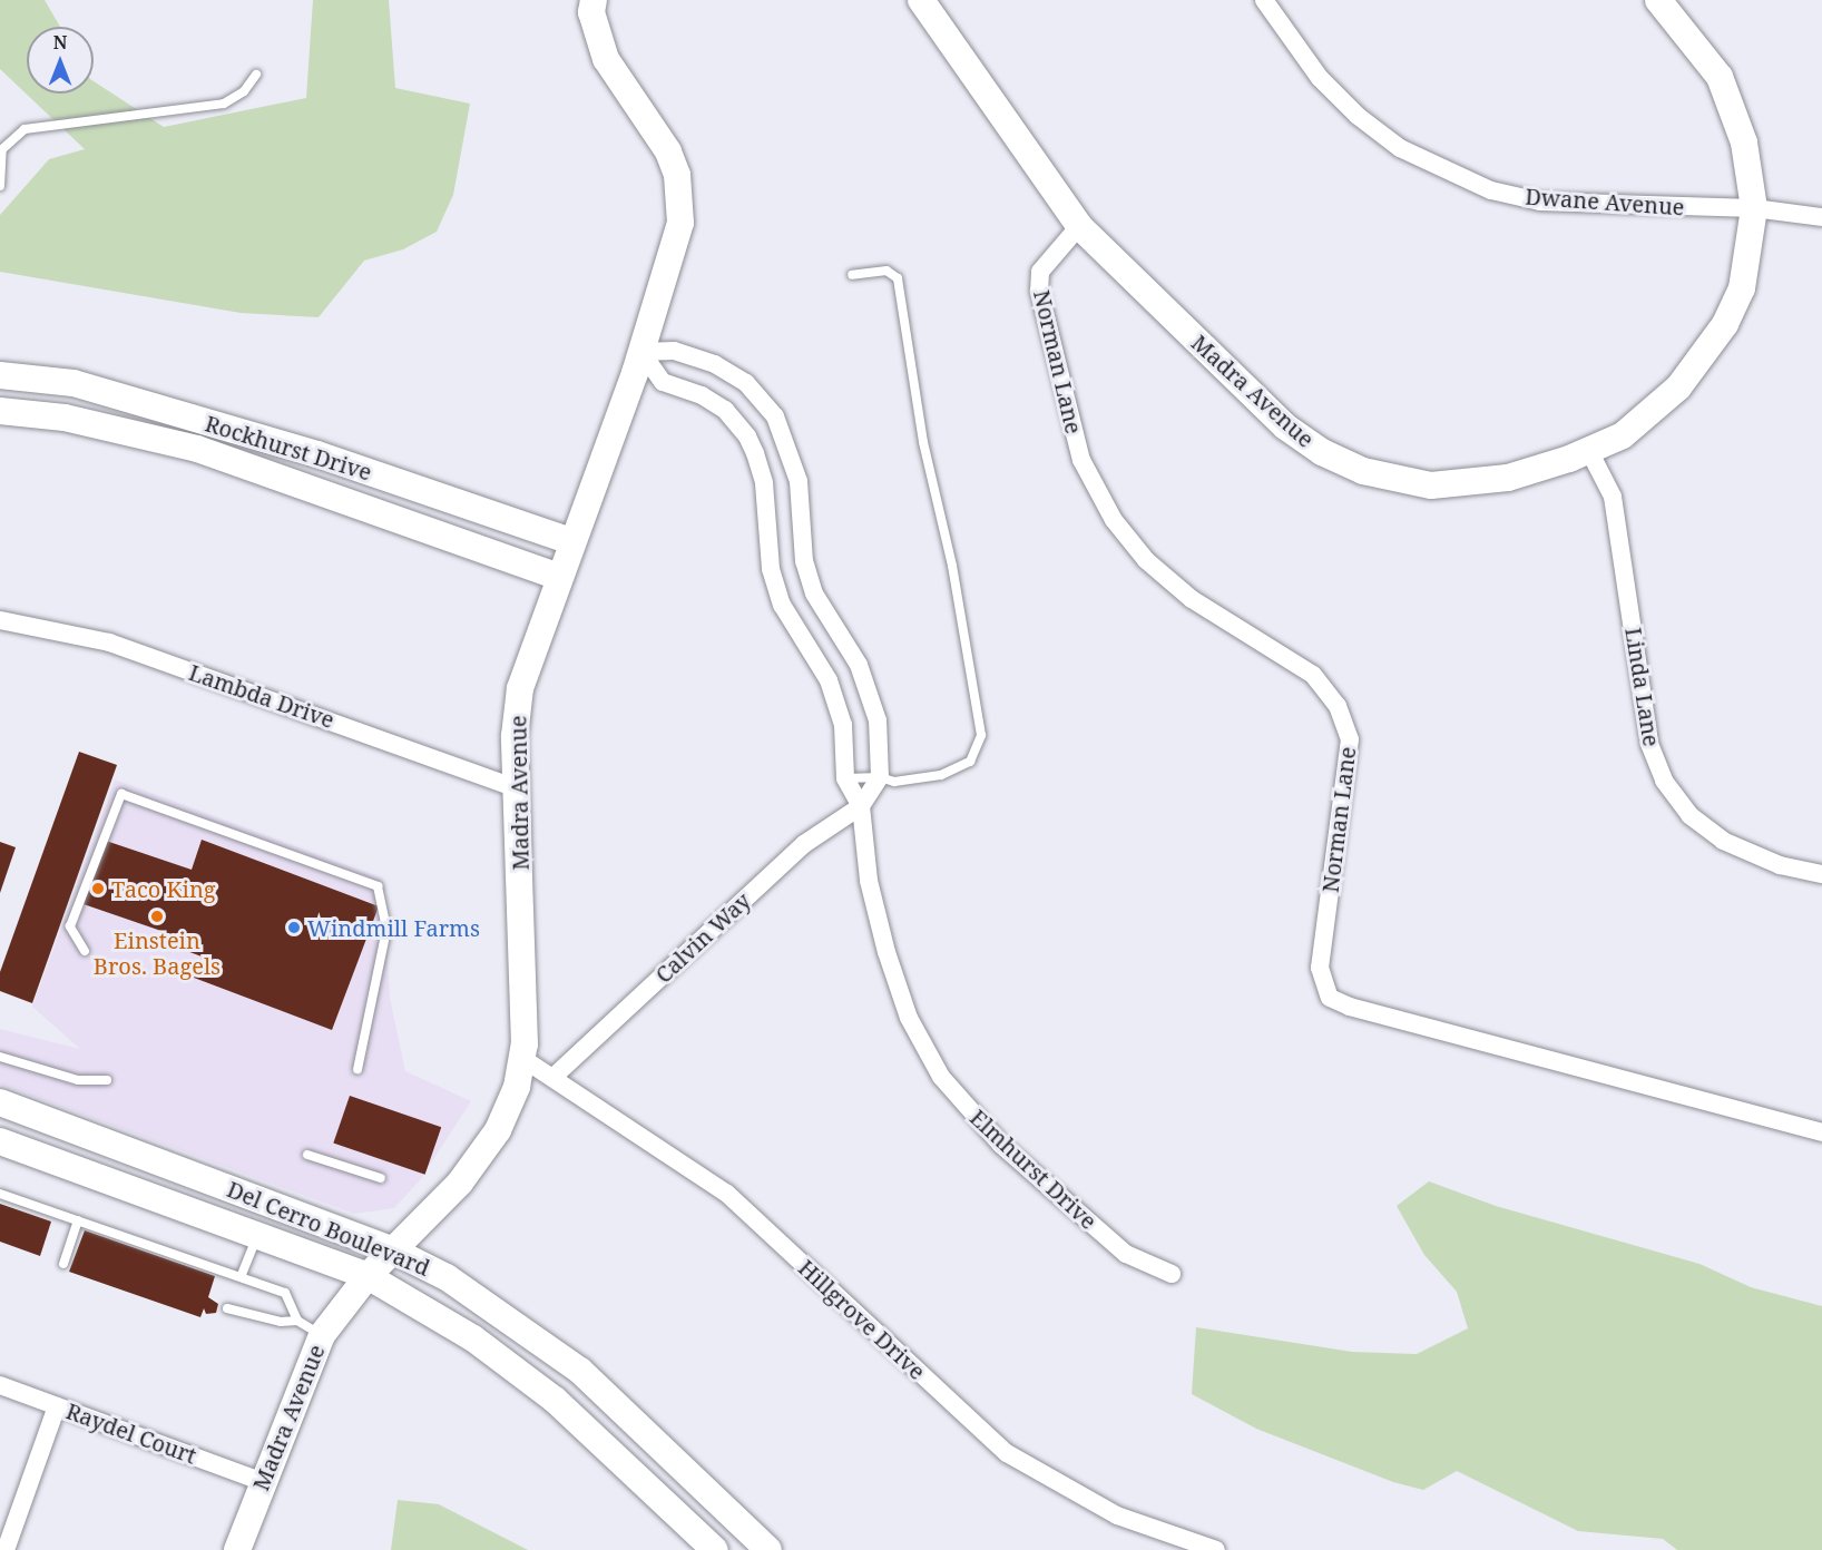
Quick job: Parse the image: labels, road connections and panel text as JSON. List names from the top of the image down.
{
  "streets": {
    "street": [
      "Dwane Avenue",
      "Norman Lane",
      "Madra Avenue",
      "Rockhurst Drive",
      "Linda Lane",
      "Lambda Drive",
      "Calvin Way",
      "Elmhurst Drive",
      "Del Cerro Boulevard",
      "Hillgrove Drive",
      "Raydel Court"
    ]
  },
  "crossings": [
    ["Dwane Avenue", "Madra Avenue"],
    ["Norman Lane", "Madra Avenue"],
    ["Madra Avenue", "Rockhurst Drive"],
    ["Madra Avenue", "Linda Lane"],
    ["Madra Avenue", "Lambda Drive"],
    ["Madra Avenue", "Elmhurst Drive"],
    ["Madra Avenue", "Del Cerro Boulevard"],
    ["Madra Avenue", "Hillgrove Drive"],
    ["Madra Avenue", "Raydel Court"],
    ["Calvin Way", "Elmhurst Drive"],
    ["Calvin Way", "Hillgrove Drive"]
  ],
  "places": ["Taco King", "Einstein Bros. Bagels", "Windmill Farms"],
  "north": "top"
}
